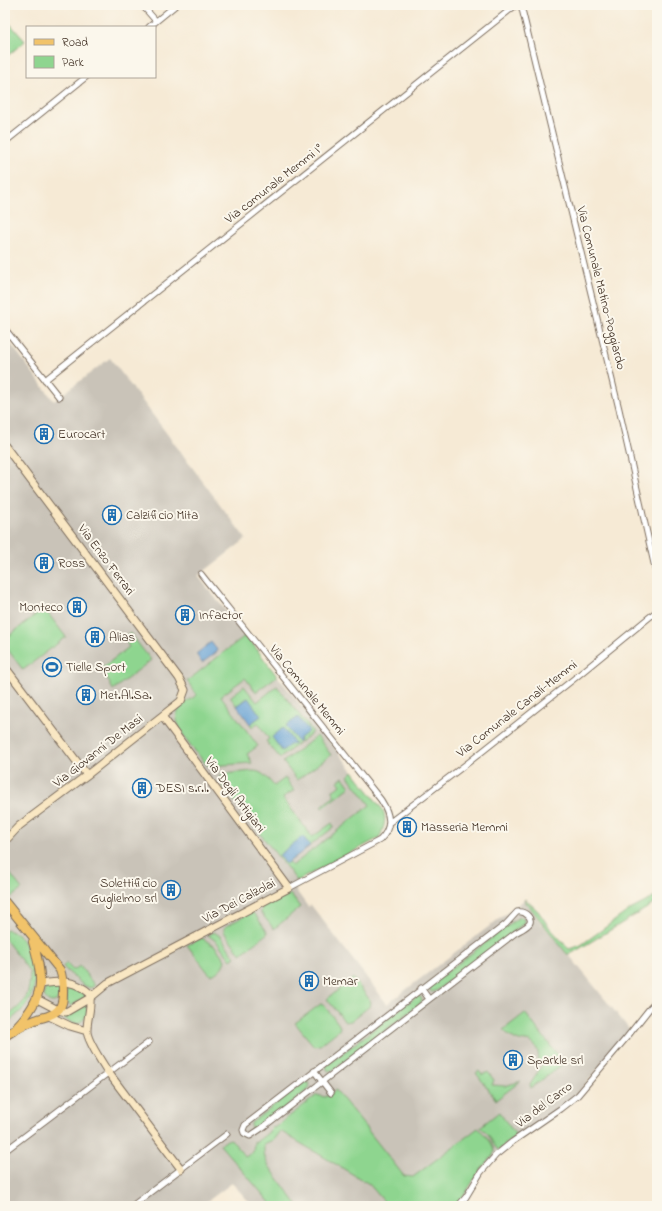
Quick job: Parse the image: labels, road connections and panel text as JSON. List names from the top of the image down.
{
  "streets": {
    "street": [
      "Via comunale Memmi I°",
      "Via Comunale Matino-Poggiardo",
      "Via Enzo Ferrari",
      "Via Comunale Memmi",
      "Via Comunale Canali-Memmi",
      "Via Giovanni De Masi",
      "Via Degli Artigiani",
      "Via Dei Calzolai",
      "Via del Carro"
    ]
  },
  "crossings": [
    ["Via Enzo Ferrari", "Via Giovanni De Masi"],
    ["Via Comunale Memmi", "Via Comunale Canali-Memmi"],
    ["Via Comunale Memmi", "Via Dei Calzolai"],
    ["Via Comunale Canali-Memmi", "Via Dei Calzolai"],
    ["Via Giovanni De Masi", "Via Degli Artigiani"],
    ["Via Degli Artigiani", "Via Dei Calzolai"]
  ],
  "places": {
    "building": [
      "Eurocart",
      "Calzificio Mita",
      "Ross",
      "Monteco",
      "Infactor",
      "Alias",
      "Met.Al.Sa.",
      "DESI s.r.l.",
      "Masseria Memmi",
      "Solettificio Guglielmo srl",
      "Memar",
      "Sparkle srl"
    ],
    "sports": ["Tielle Sport"]
  },
  "legend": ["Road", "Park"]
}
